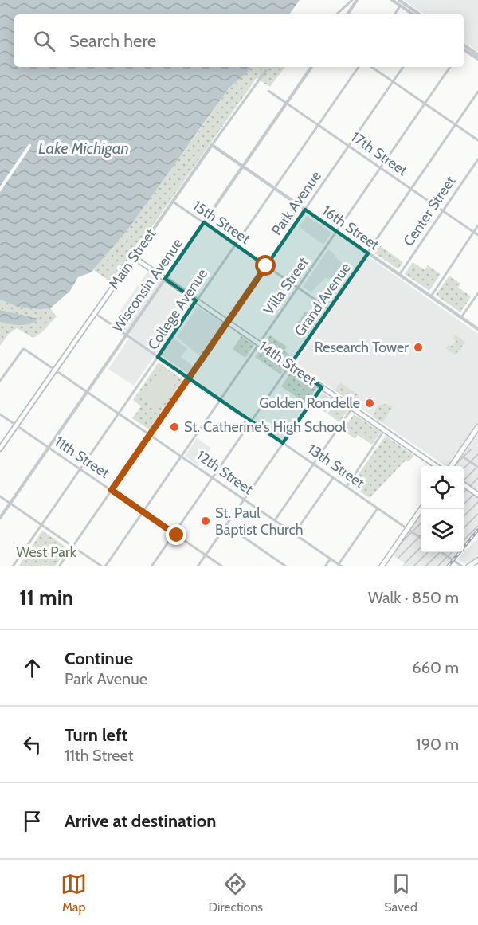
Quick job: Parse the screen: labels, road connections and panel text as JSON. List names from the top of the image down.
{
  "streets": {
    "main road": ["Main Street", "14th Street"],
    "street": [
      "17th Street",
      "Park Avenue",
      "Center Street",
      "15th Street",
      "16th Street",
      "Wisconsin Avenue",
      "Villa Street",
      "Grand Avenue",
      "College Avenue",
      "11th Street",
      "13th Street",
      "12th Street"
    ]
  },
  "crossings": [
    ["17th Street", "Park Avenue"],
    ["17th Street", "Center Street"],
    ["17th Street", "Wisconsin Avenue"],
    ["17th Street", "Villa Street"],
    ["17th Street", "Grand Avenue"],
    ["17th Street", "College Avenue"],
    ["Park Avenue", "15th Street"],
    ["Park Avenue", "16th Street"],
    ["Park Avenue", "14th Street"],
    ["Park Avenue", "11th Street"],
    ["Park Avenue", "13th Street"],
    ["Park Avenue", "12th Street"],
    ["Center Street", "16th Street"],
    ["15th Street", "Main Street"],
    ["15th Street", "Wisconsin Avenue"],
    ["15th Street", "Villa Street"],
    ["15th Street", "Grand Avenue"],
    ["15th Street", "College Avenue"],
    ["16th Street", "Main Street"],
    ["16th Street", "Wisconsin Avenue"],
    ["16th Street", "Villa Street"],
    ["16th Street", "Grand Avenue"],
    ["16th Street", "College Avenue"],
    ["Main Street", "14th Street"],
    ["Main Street", "11th Street"],
    ["Main Street", "13th Street"],
    ["Main Street", "12th Street"],
    ["Wisconsin Avenue", "14th Street"],
    ["Wisconsin Avenue", "11th Street"],
    ["Wisconsin Avenue", "13th Street"],
    ["Wisconsin Avenue", "12th Street"],
    ["Villa Street", "14th Street"],
    ["Villa Street", "11th Street"],
    ["Villa Street", "13th Street"],
    ["Villa Street", "12th Street"],
    ["Grand Avenue", "14th Street"],
    ["Grand Avenue", "11th Street"],
    ["Grand Avenue", "13th Street"],
    ["Grand Avenue", "12th Street"],
    ["College Avenue", "14th Street"],
    ["College Avenue", "11th Street"],
    ["College Avenue", "13th Street"],
    ["College Avenue", "12th Street"]
  ],
  "water": ["Lake Michigan"],
  "parks": ["West Park"],
  "places": [
    "Research Tower",
    "Golden Rondelle",
    "St. Catherine's High School",
    "St. Paul Baptist Church"
  ],
  "page": {
    "search": "Search here",
    "heading": ["11 min", "Walk · 850 m"],
    "list": [
      ["Continue", "Park Avenue", "660 m"],
      ["Turn left", "11th Street", "190 m"],
      "Arrive at destination"
    ],
    "nav": ["Map", "Directions", "Saved"]
  }
}
